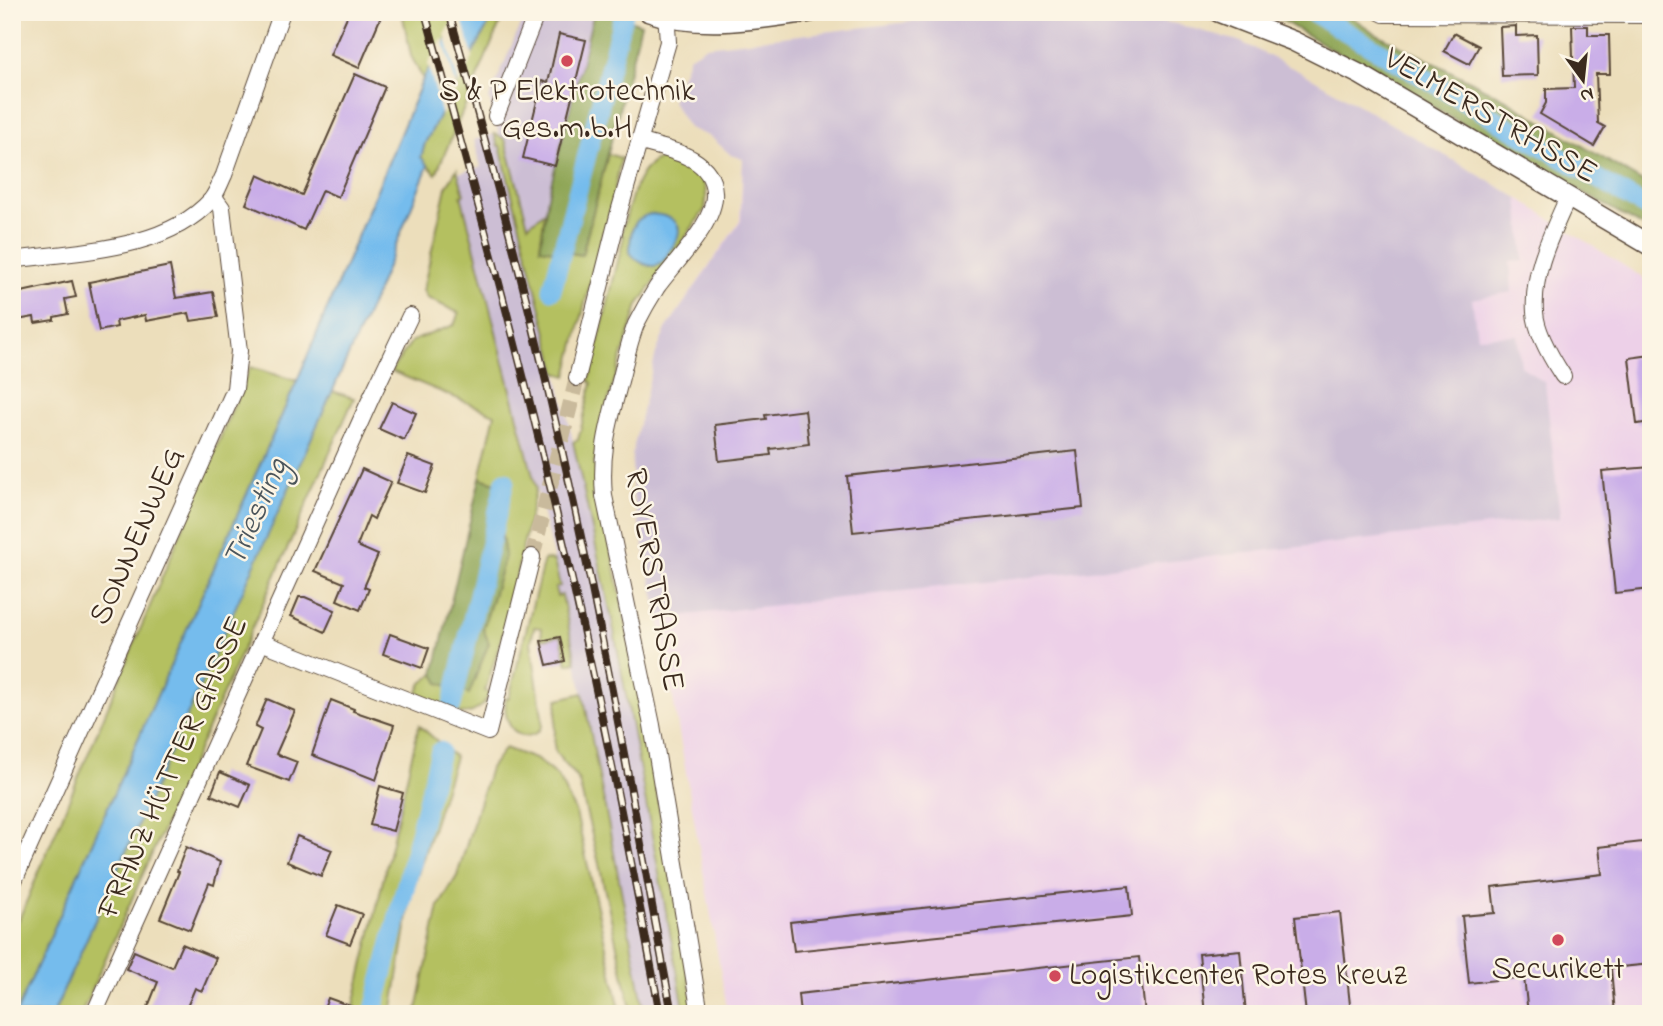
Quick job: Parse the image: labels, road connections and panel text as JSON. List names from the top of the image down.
{
  "streets": {
    "street": [
      "VELMERSTRASSE",
      "SONNENWEG",
      "ROYERSTRASSE",
      "FRANZ HÜTTER GASSE"
    ]
  },
  "water": ["Triesting"],
  "places": ["S & P Elektrotechnik Ges.m.b.H", "Securikett", "Logistikcenter Rotes Kreuz"],
  "north": "bottom"
}
